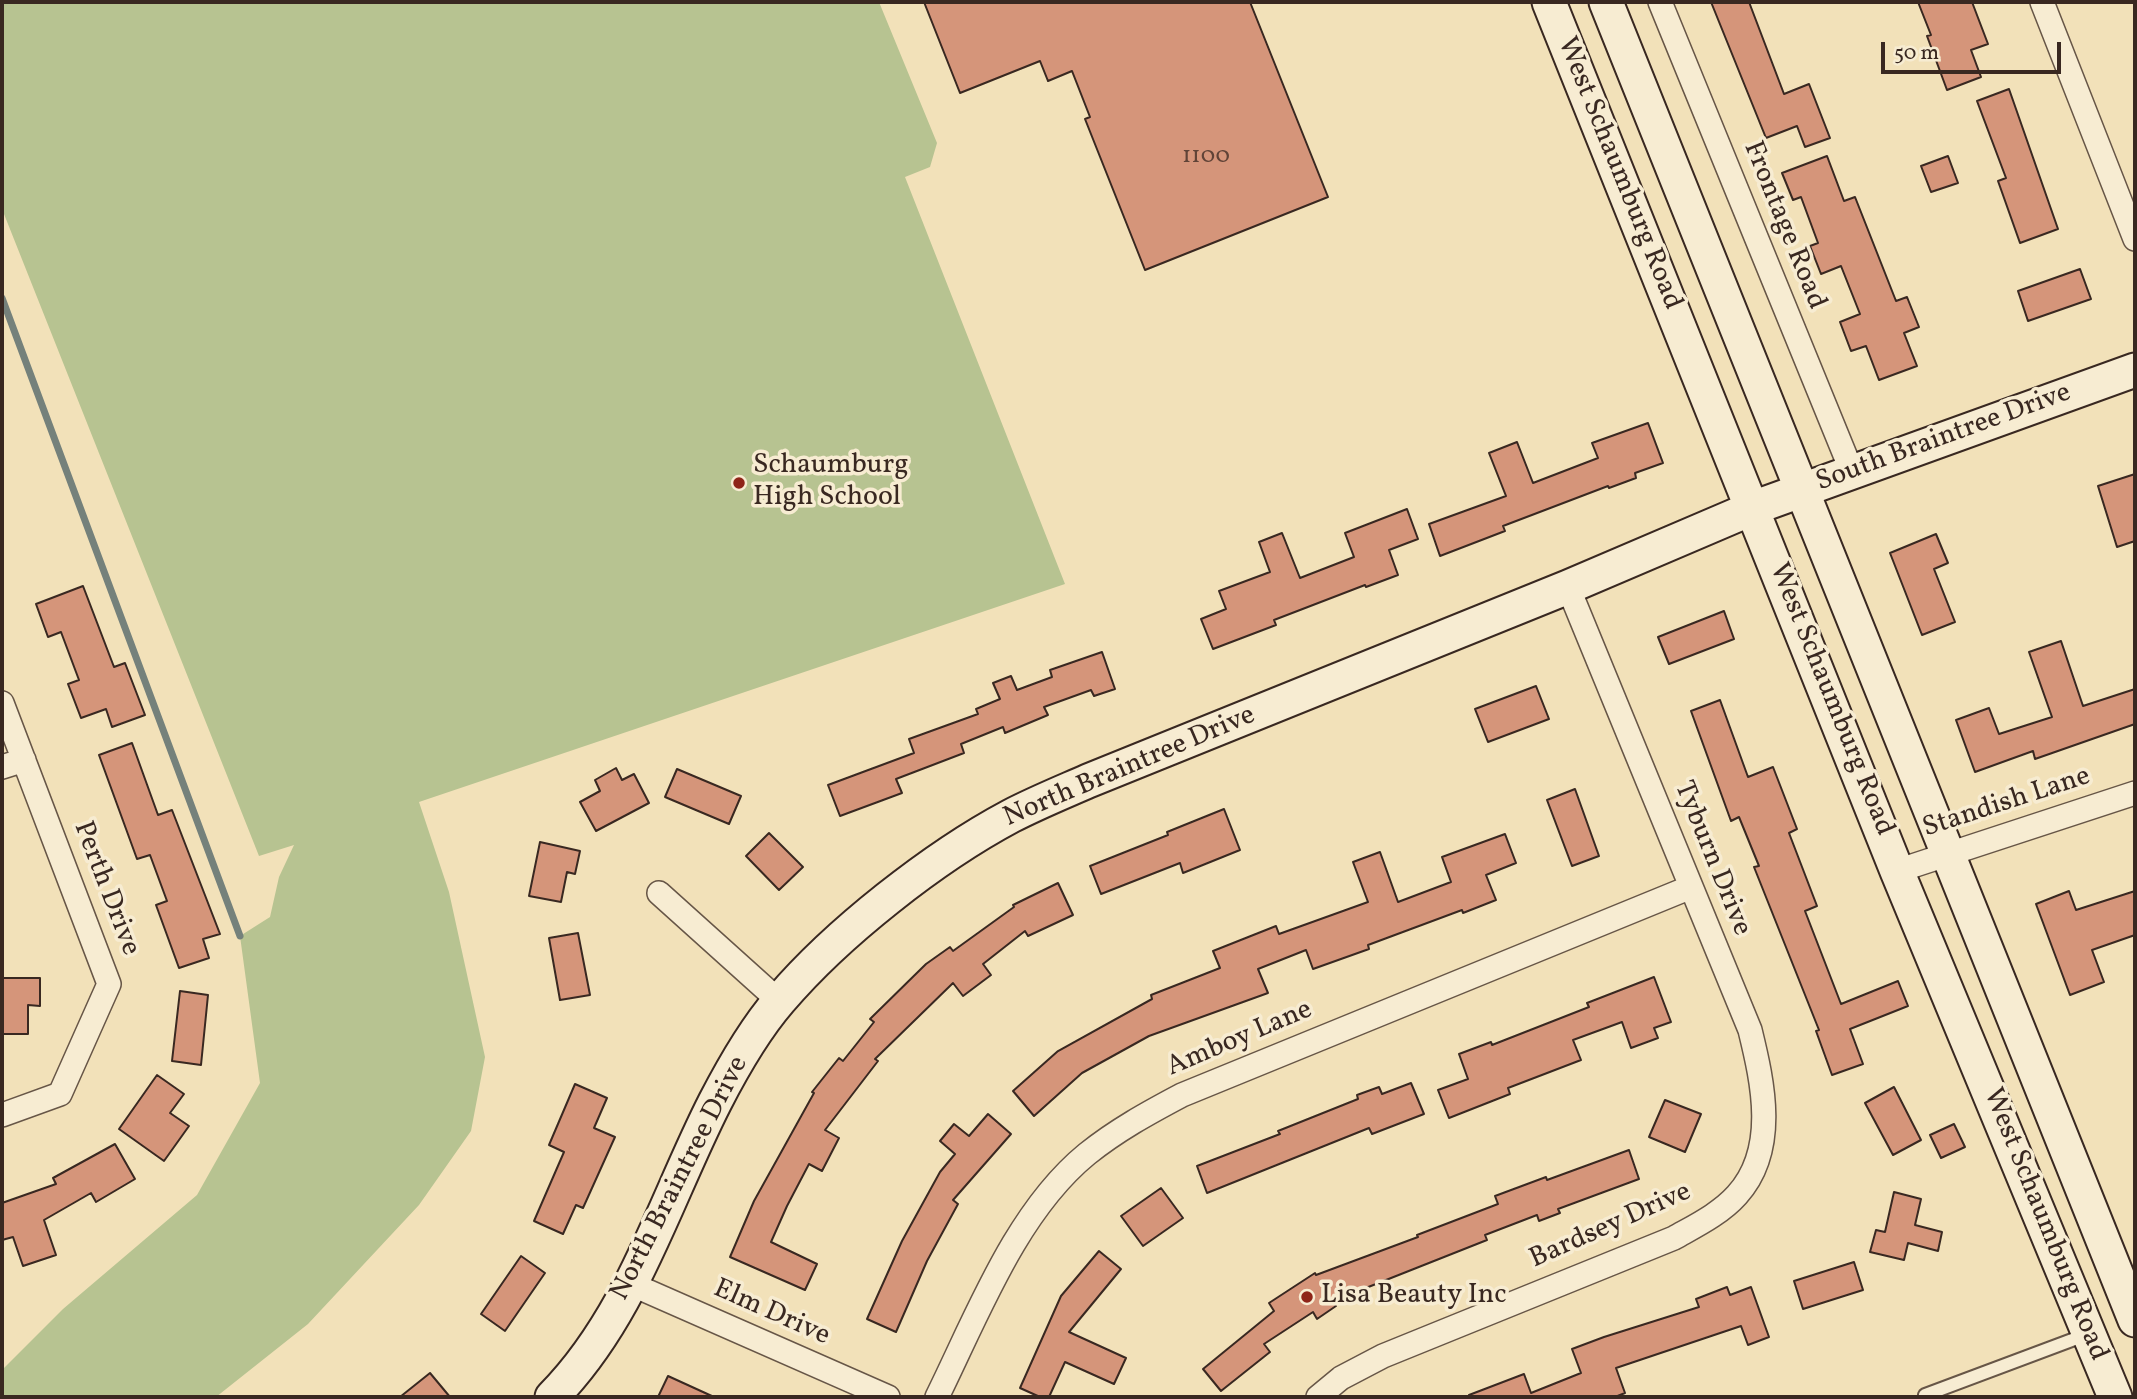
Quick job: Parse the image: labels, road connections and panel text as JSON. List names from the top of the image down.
{
  "streets": {
    "main road": ["West Schaumburg Road", "South Braintree Drive", "North Braintree Drive"],
    "street": [
      "Frontage Road",
      "Standish Lane",
      "Tyburn Drive",
      "Perth Drive",
      "Amboy Lane",
      "Bardsey Drive",
      "Elm Drive"
    ]
  },
  "crossings": [
    ["West Schaumburg Road", "South Braintree Drive"],
    ["West Schaumburg Road", "North Braintree Drive"],
    ["West Schaumburg Road", "Standish Lane"],
    ["Frontage Road", "South Braintree Drive"],
    ["South Braintree Drive", "North Braintree Drive"],
    ["North Braintree Drive", "Tyburn Drive"],
    ["North Braintree Drive", "Elm Drive"],
    ["Tyburn Drive", "Amboy Lane"],
    ["Tyburn Drive", "Bardsey Drive"]
  ],
  "places": ["Schaumburg High School", "Lisa Beauty Inc"],
  "house_numbers": ["1100"],
  "scale_bar": "50 m"
}
